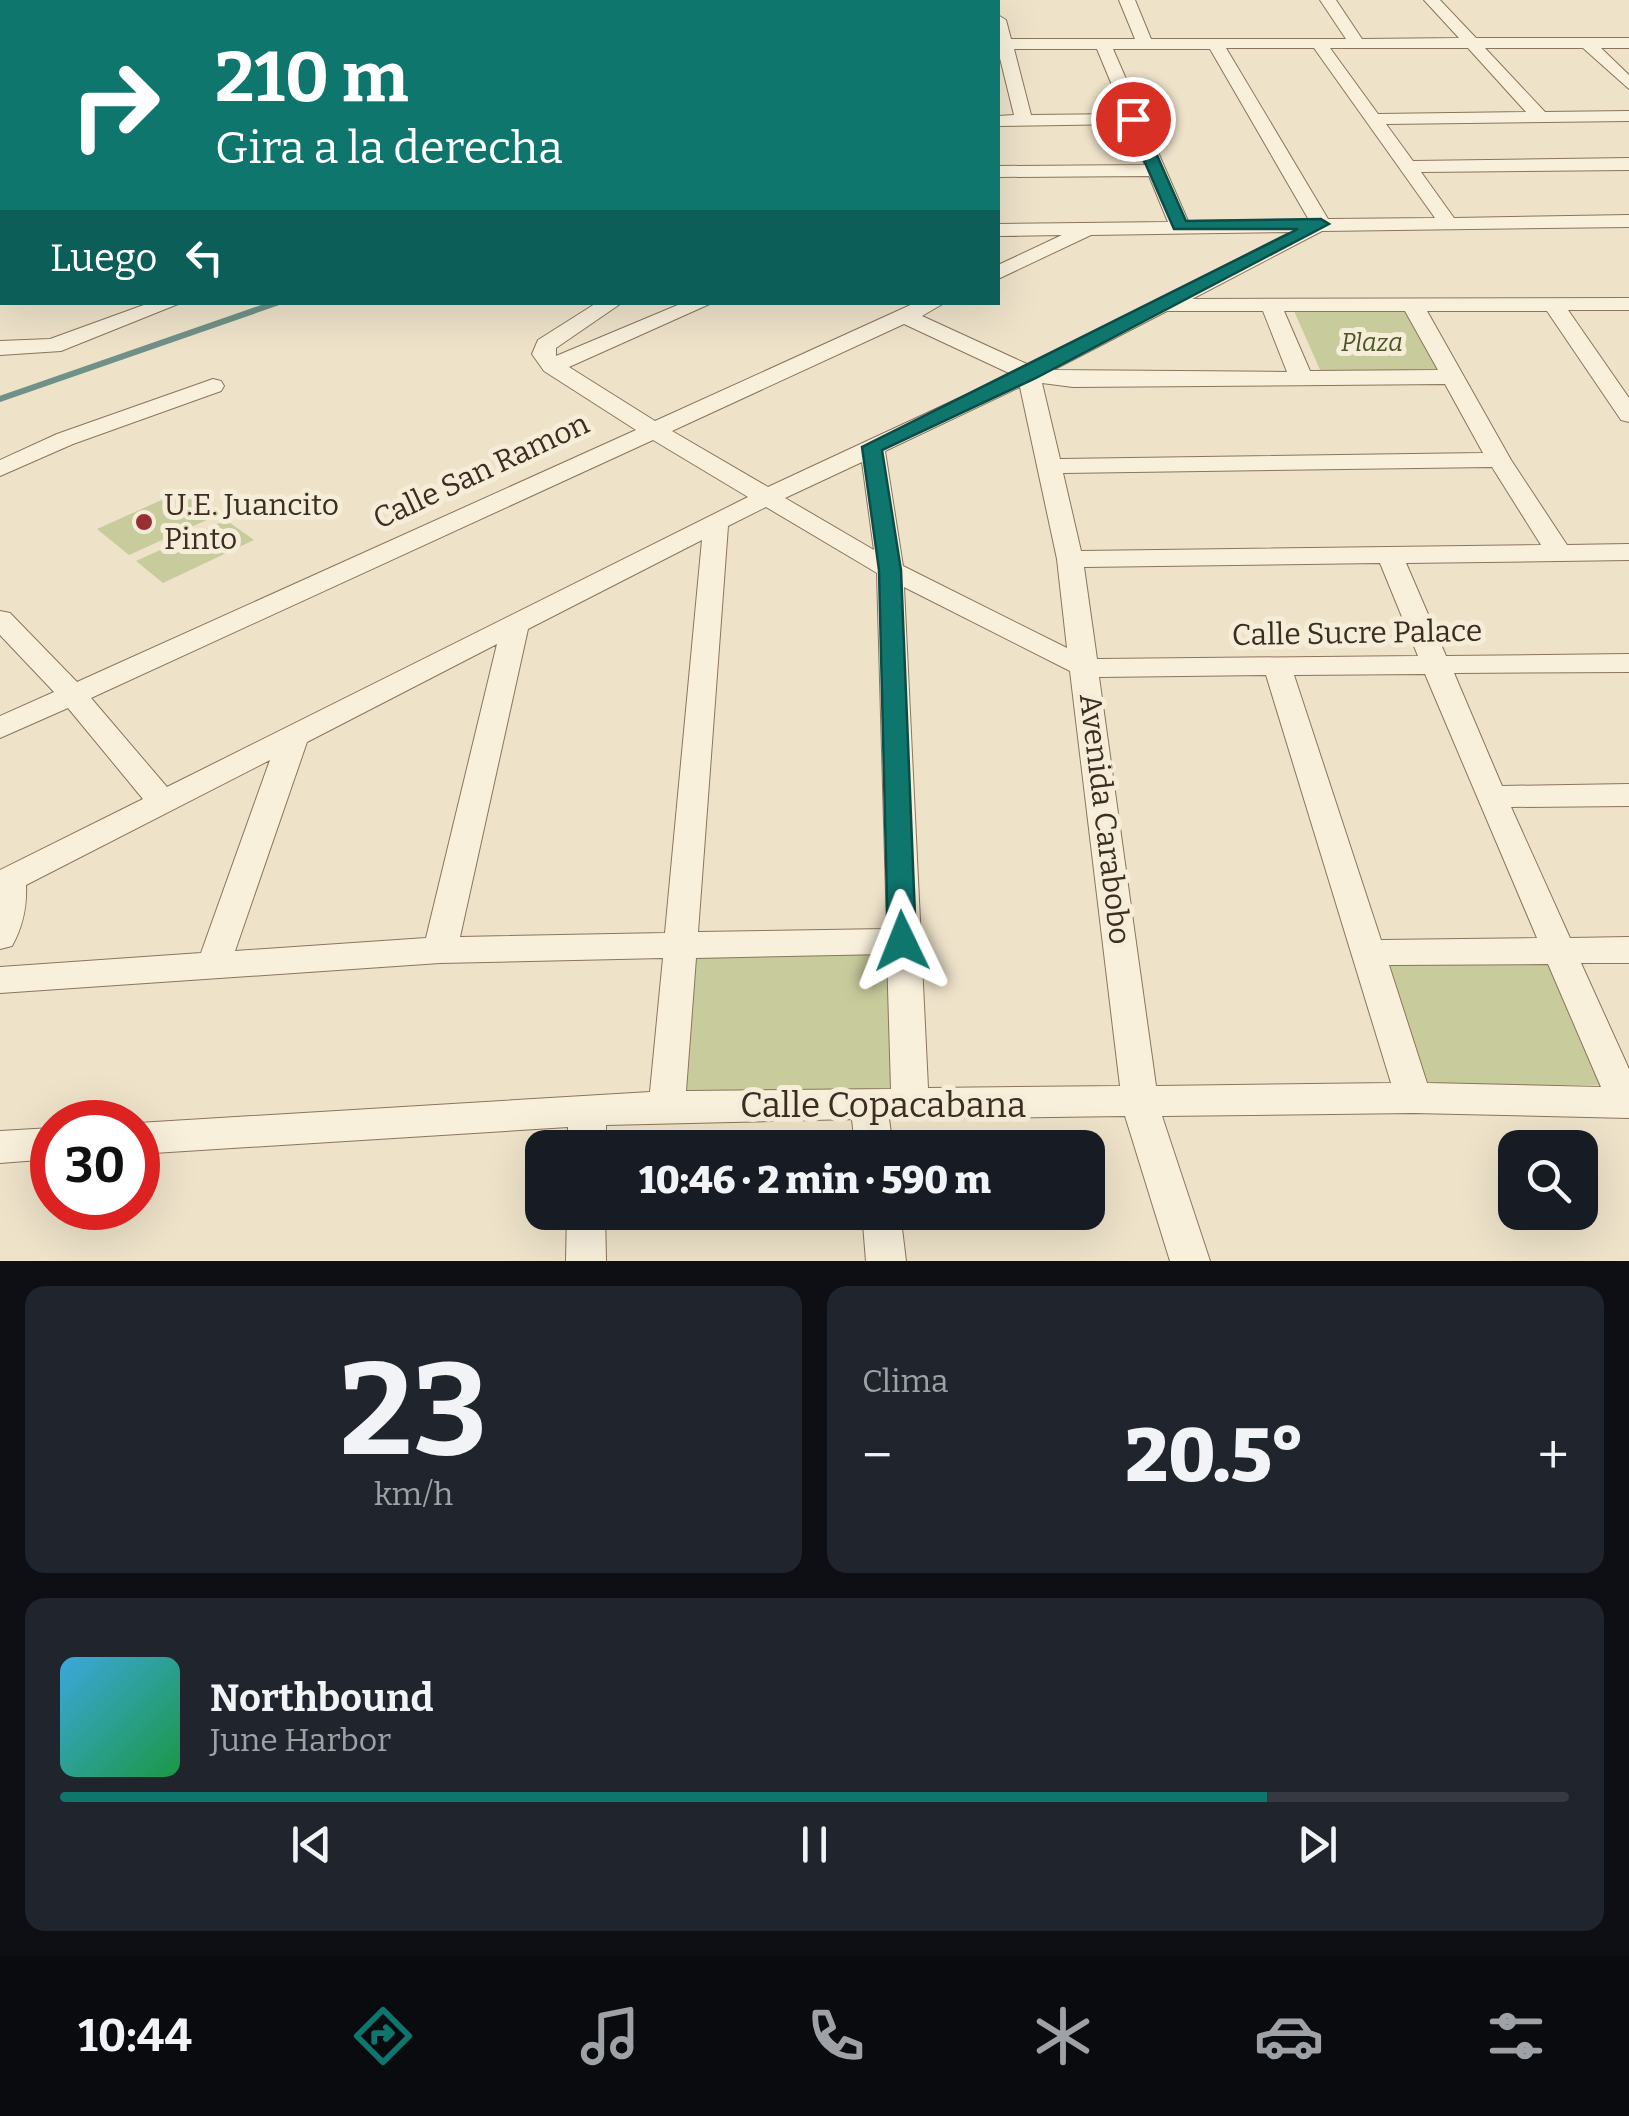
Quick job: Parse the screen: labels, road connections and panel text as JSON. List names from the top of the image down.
{
  "streets": {
    "street": [
      "Calle San Ramon",
      "Calle Sucre Palace",
      "Avenida Carabobo",
      "Calle Copacabana"
    ]
  },
  "crossings": [
    ["Calle Sucre Palace", "Avenida Carabobo"],
    ["Avenida Carabobo", "Calle Copacabana"]
  ],
  "parks": ["Plaza"],
  "places": ["U.E. Juancito Pinto"],
  "page": {
    "turn": ["210 m", "Gira a la derecha"],
    "then": "Luego",
    "limit": "30",
    "trip": "10:46 · 2 min · 590 m",
    "tile": [
      ["23", "km/h"],
      "Clima"
    ],
    "heat": ["−", "20.5°", "+"],
    "song": ["Northbound", "June Harbor"],
    "tabs": "10:44"
  }
}
